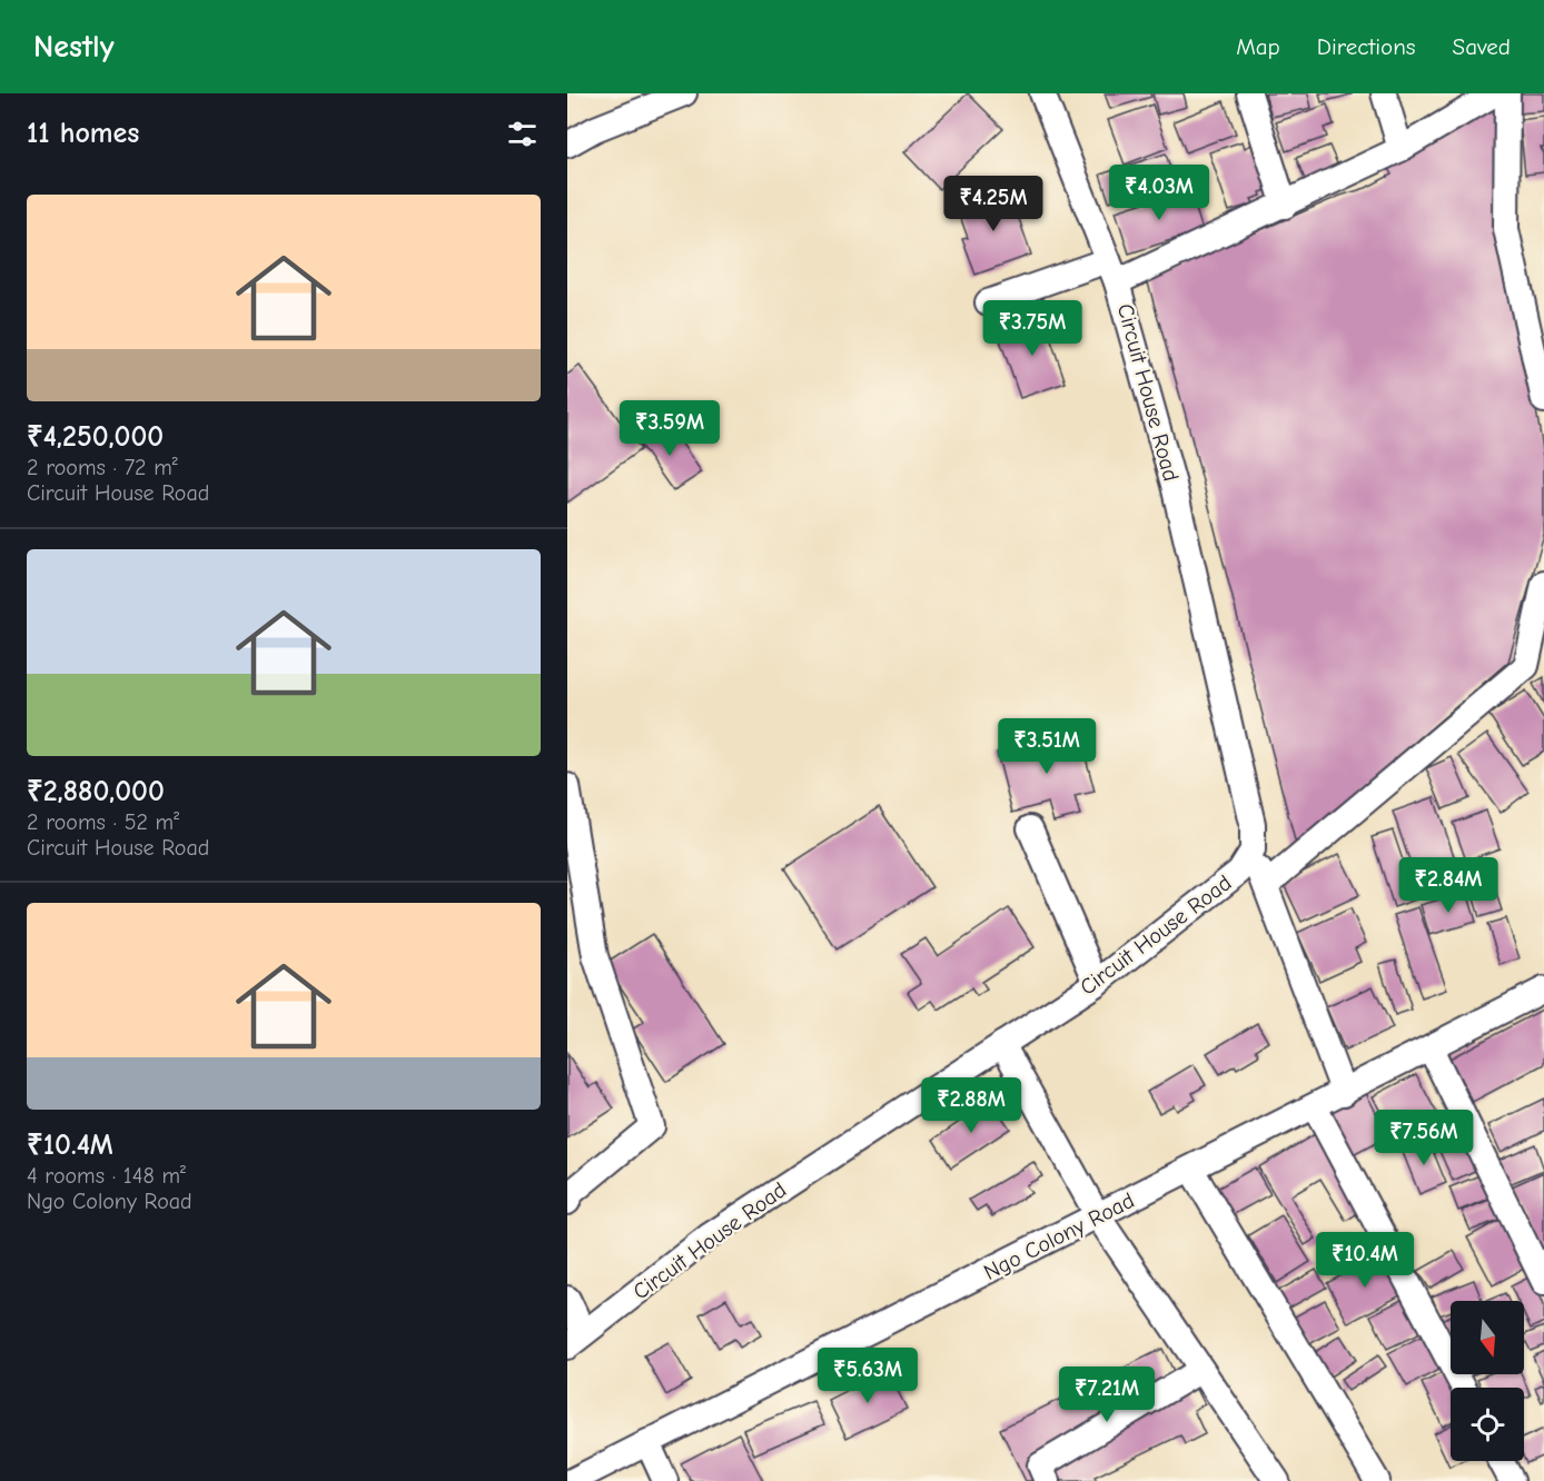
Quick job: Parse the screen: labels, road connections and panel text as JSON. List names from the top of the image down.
{
  "streets": {
    "street": ["Circuit House Road", "Ngo Colony Road"]
  },
  "north": "bottom",
  "page": {
    "header": "Nestly",
    "nav": ["Map", "Directions", "Saved"],
    "heading": "11 homes",
    "price": [
      "₹4.03M",
      "₹4.25M",
      "₹3.75M",
      "₹3.59M",
      "₹3.51M",
      "₹2.84M",
      "₹2.88M",
      "₹7.56M",
      "₹10.4M",
      "₹5.63M",
      "₹7.21M"
    ],
    "list": [
      {
        "name": "₹4,250,000",
        "note": "2 rooms · 72 m² · Circuit House Road"
      },
      {
        "name": "₹2,880,000",
        "note": "2 rooms · 52 m² · Circuit House Road"
      },
      {
        "name": "₹10.4M",
        "note": "4 rooms · 148 m² · Ngo Colony Road"
      }
    ]
  }
}
